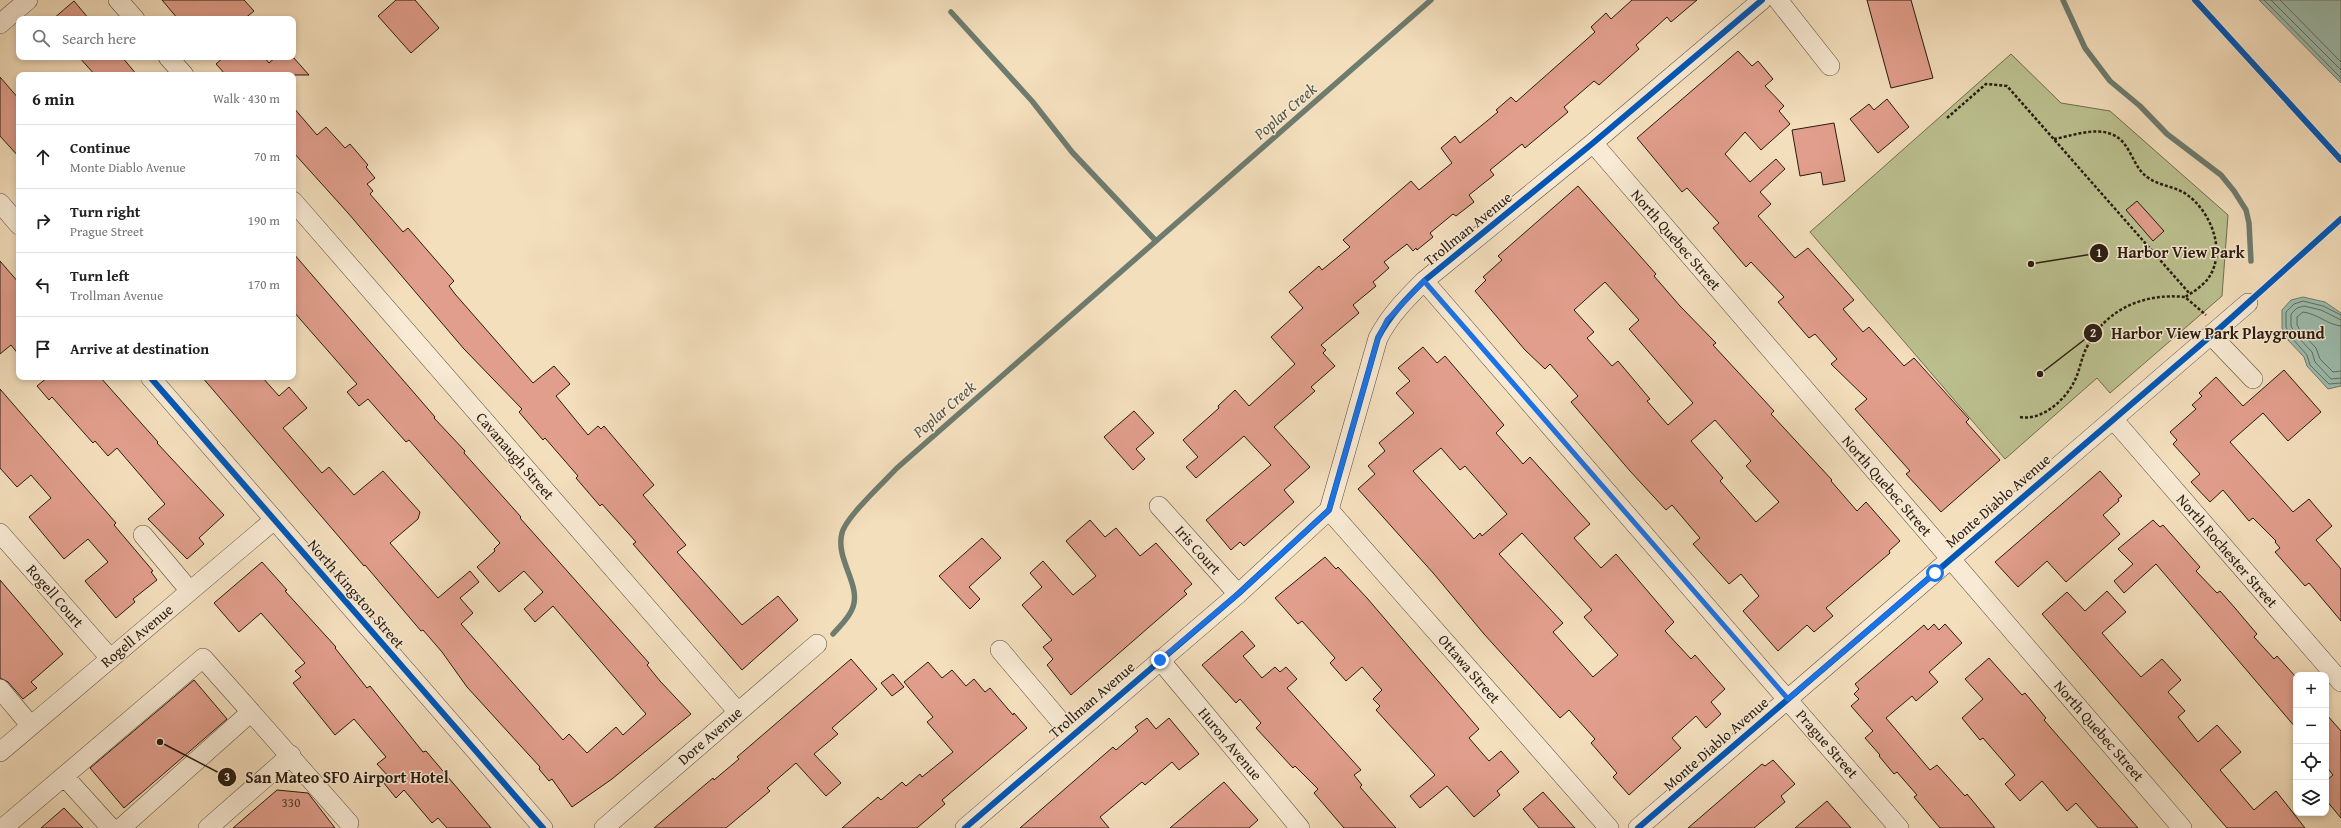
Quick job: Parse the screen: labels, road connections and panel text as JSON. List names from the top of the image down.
{
  "streets": {
    "street": [
      "Trollman Avenue",
      "North Quebec Street",
      "Cavanaugh Street",
      "Monte Diablo Avenue",
      "Iris Court",
      "North Rochester Street",
      "North Kingston Street",
      "Rogell Court",
      "Rogell Avenue",
      "Ottawa Street",
      "Dore Avenue",
      "Huron Avenue",
      "Prague Street"
    ]
  },
  "crossings": [
    ["Trollman Avenue", "North Quebec Street"],
    ["Trollman Avenue", "Iris Court"],
    ["Trollman Avenue", "Ottawa Street"],
    ["Trollman Avenue", "Huron Avenue"],
    ["Trollman Avenue", "Prague Street"],
    ["North Quebec Street", "Monte Diablo Avenue"],
    ["Cavanaugh Street", "Dore Avenue"],
    ["Monte Diablo Avenue", "North Rochester Street"],
    ["Monte Diablo Avenue", "Prague Street"],
    ["North Kingston Street", "Rogell Avenue"],
    ["Rogell Court", "Rogell Avenue"]
  ],
  "water": ["Poplar Creek"],
  "places": ["Harbor View Park", "Harbor View Park Playground", "San Mateo SFO Airport Hotel"],
  "house_numbers": ["330"],
  "page": {
    "search": "Search here",
    "heading": ["6 min", "Walk · 430 m"],
    "list": [
      ["Continue", "Monte Diablo Avenue", "70 m"],
      ["Turn right", "Prague Street", "190 m"],
      ["Turn left", "Trollman Avenue", "170 m"],
      "Arrive at destination"
    ],
    "map_buttons": ["+", "−"]
  }
}
